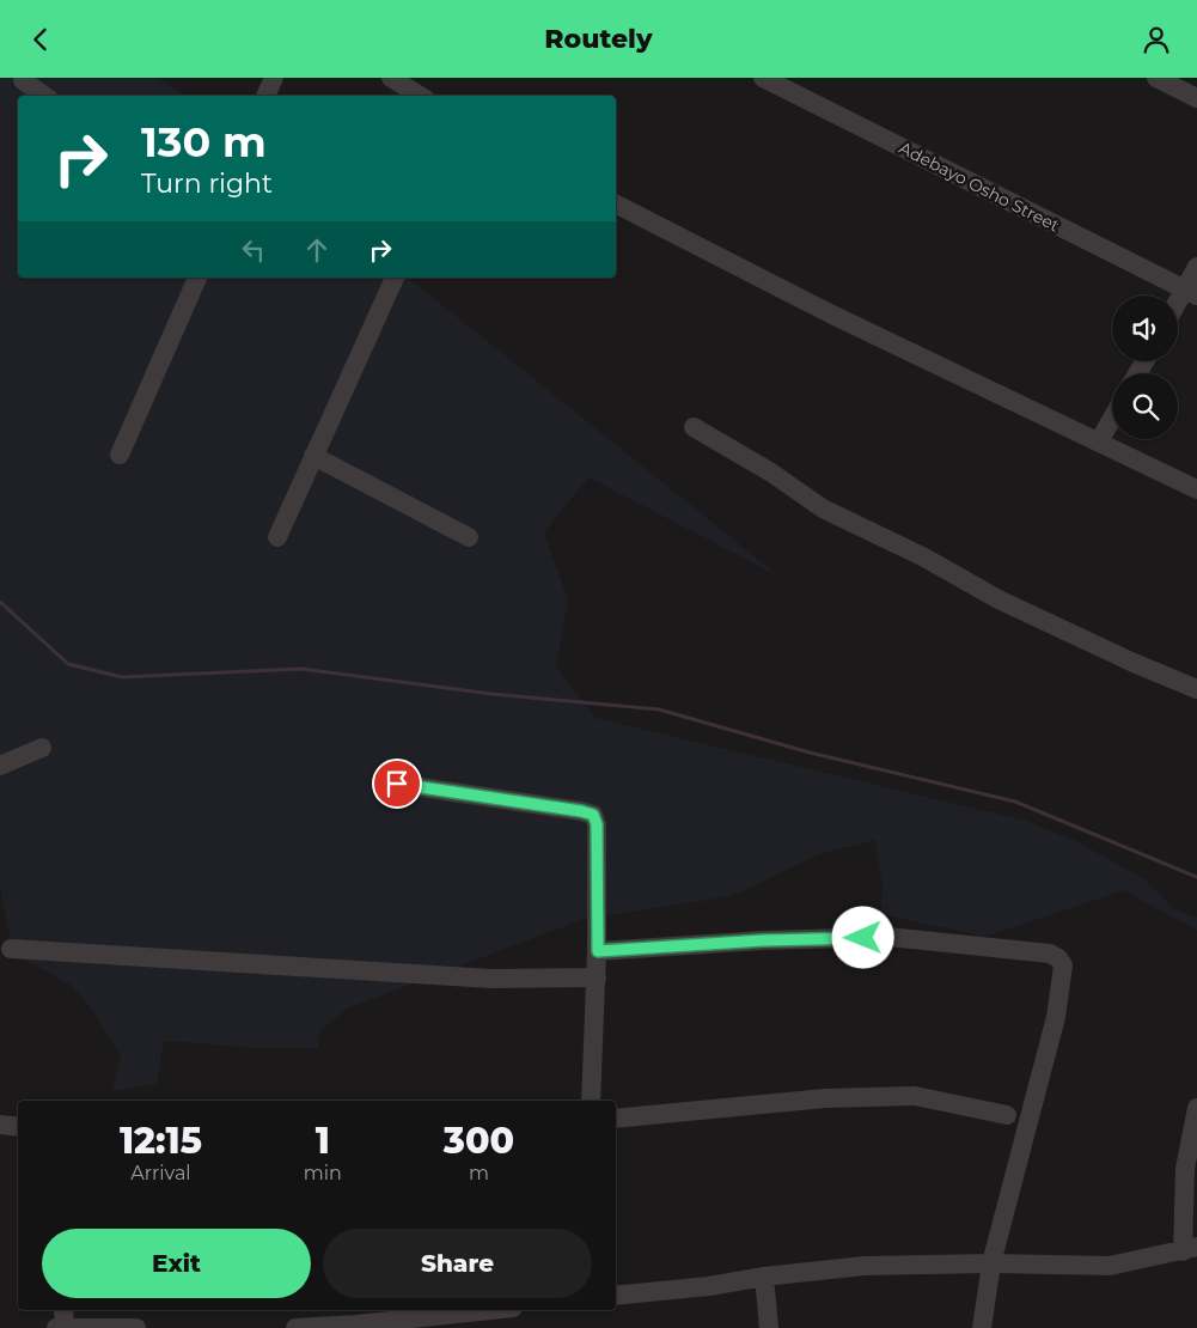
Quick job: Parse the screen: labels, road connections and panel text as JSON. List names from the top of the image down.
{
  "streets": {
    "street": ["Adebayo Osho Street"]
  },
  "page": {
    "header": "Routely",
    "turn": ["130 m", "Turn right"],
    "eta": [
      "12:15",
      "Arrival",
      "1",
      "min",
      "300",
      "m"
    ],
    "buttons": ["Exit", "Share"]
  }
}
